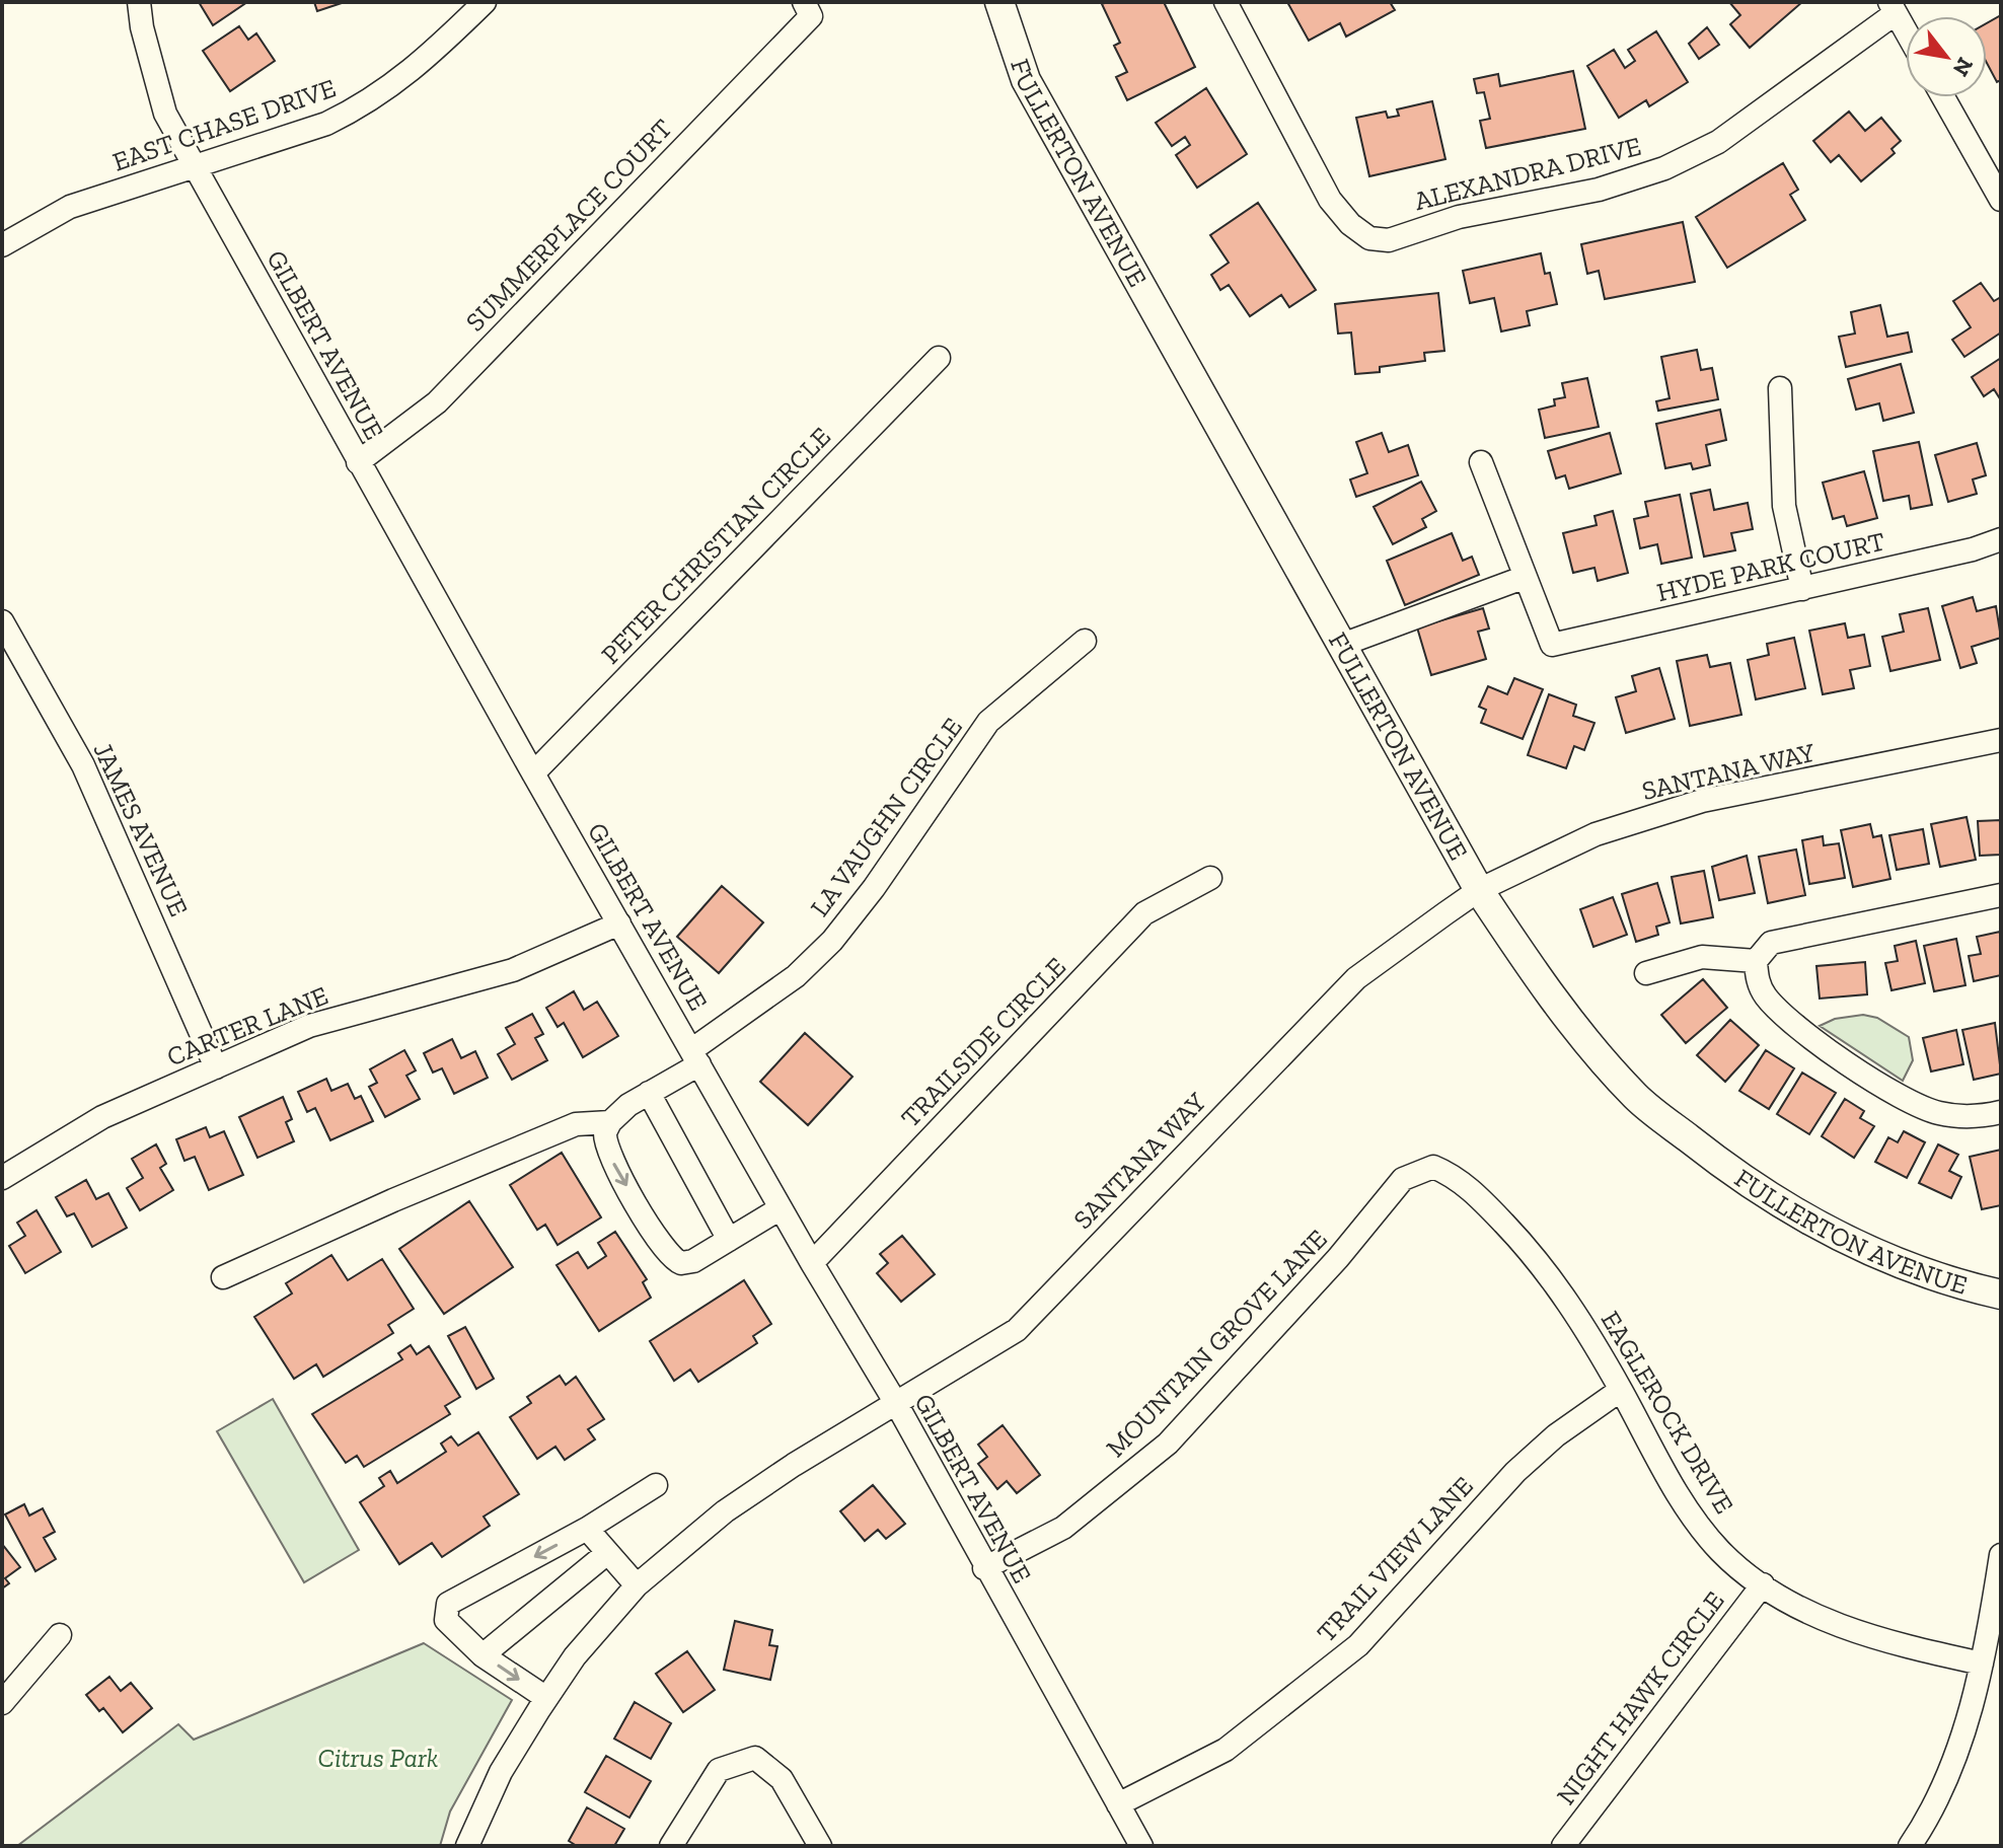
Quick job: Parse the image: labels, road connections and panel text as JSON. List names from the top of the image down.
{
  "streets": {
    "main road": ["FULLERTON AVENUE"],
    "street": [
      "EAST CHASE DRIVE",
      "ALEXANDRA DRIVE",
      "SUMMERPLACE COURT",
      "GILBERT AVENUE",
      "PETER CHRISTIAN CIRCLE",
      "HYDE PARK COURT",
      "SANTANA WAY",
      "LA VAUGHN CIRCLE",
      "JAMES AVENUE",
      "CARTER LANE",
      "TRAILSIDE CIRCLE",
      "MOUNTAIN GROVE LANE",
      "EAGLEROCK DRIVE",
      "TRAIL VIEW LANE",
      "NIGHT HAWK CIRCLE"
    ]
  },
  "crossings": [
    ["EAST CHASE DRIVE", "GILBERT AVENUE"],
    ["FULLERTON AVENUE", "SANTANA WAY"],
    ["SUMMERPLACE COURT", "GILBERT AVENUE"],
    ["GILBERT AVENUE", "PETER CHRISTIAN CIRCLE"],
    ["GILBERT AVENUE", "SANTANA WAY"],
    ["GILBERT AVENUE", "LA VAUGHN CIRCLE"],
    ["GILBERT AVENUE", "CARTER LANE"],
    ["GILBERT AVENUE", "TRAILSIDE CIRCLE"],
    ["GILBERT AVENUE", "MOUNTAIN GROVE LANE"],
    ["GILBERT AVENUE", "TRAIL VIEW LANE"],
    ["JAMES AVENUE", "CARTER LANE"],
    ["MOUNTAIN GROVE LANE", "EAGLEROCK DRIVE"],
    ["EAGLEROCK DRIVE", "TRAIL VIEW LANE"],
    ["EAGLEROCK DRIVE", "NIGHT HAWK CIRCLE"]
  ],
  "parks": ["Citrus Park"],
  "north": "bottom right"
}
